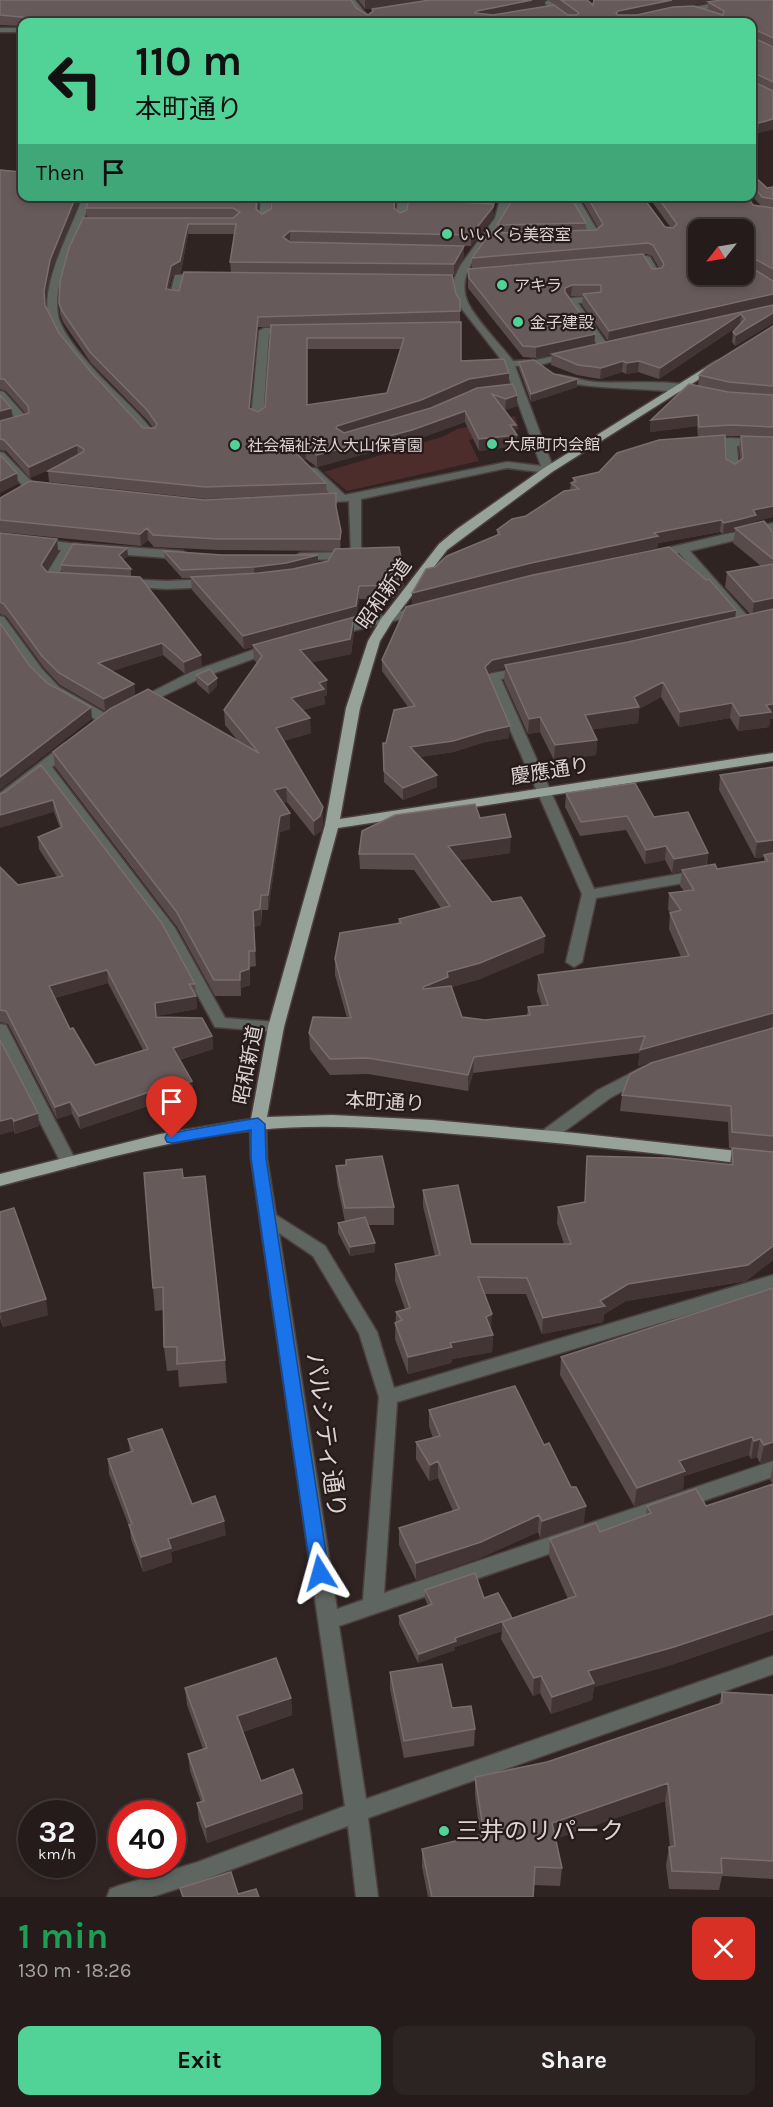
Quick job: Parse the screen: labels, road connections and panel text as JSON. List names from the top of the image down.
{
  "streets": {
    "main road": ["昭和新道", "慶應通り", "本町通り"],
    "street": ["パルシティ通り"]
  },
  "crossings": [
    ["昭和新道", "慶應通り"],
    ["昭和新道", "本町通り"],
    ["昭和新道", "パルシティ通り"],
    ["本町通り", "パルシティ通り"]
  ],
  "places": [
    "いいくら美容室",
    "アキラ",
    "金子建設",
    "大原町内会館",
    "社会福祉法人大山保育園",
    "三井のリパーク"
  ],
  "north": "bottom left",
  "page": {
    "turn": ["110 m", "本町通り"],
    "then": "Then",
    "speed": "32 km/h",
    "limit": "40",
    "heading": ["1 min", "130 m · 18:26"],
    "buttons": ["Exit", "Share"]
  }
}
